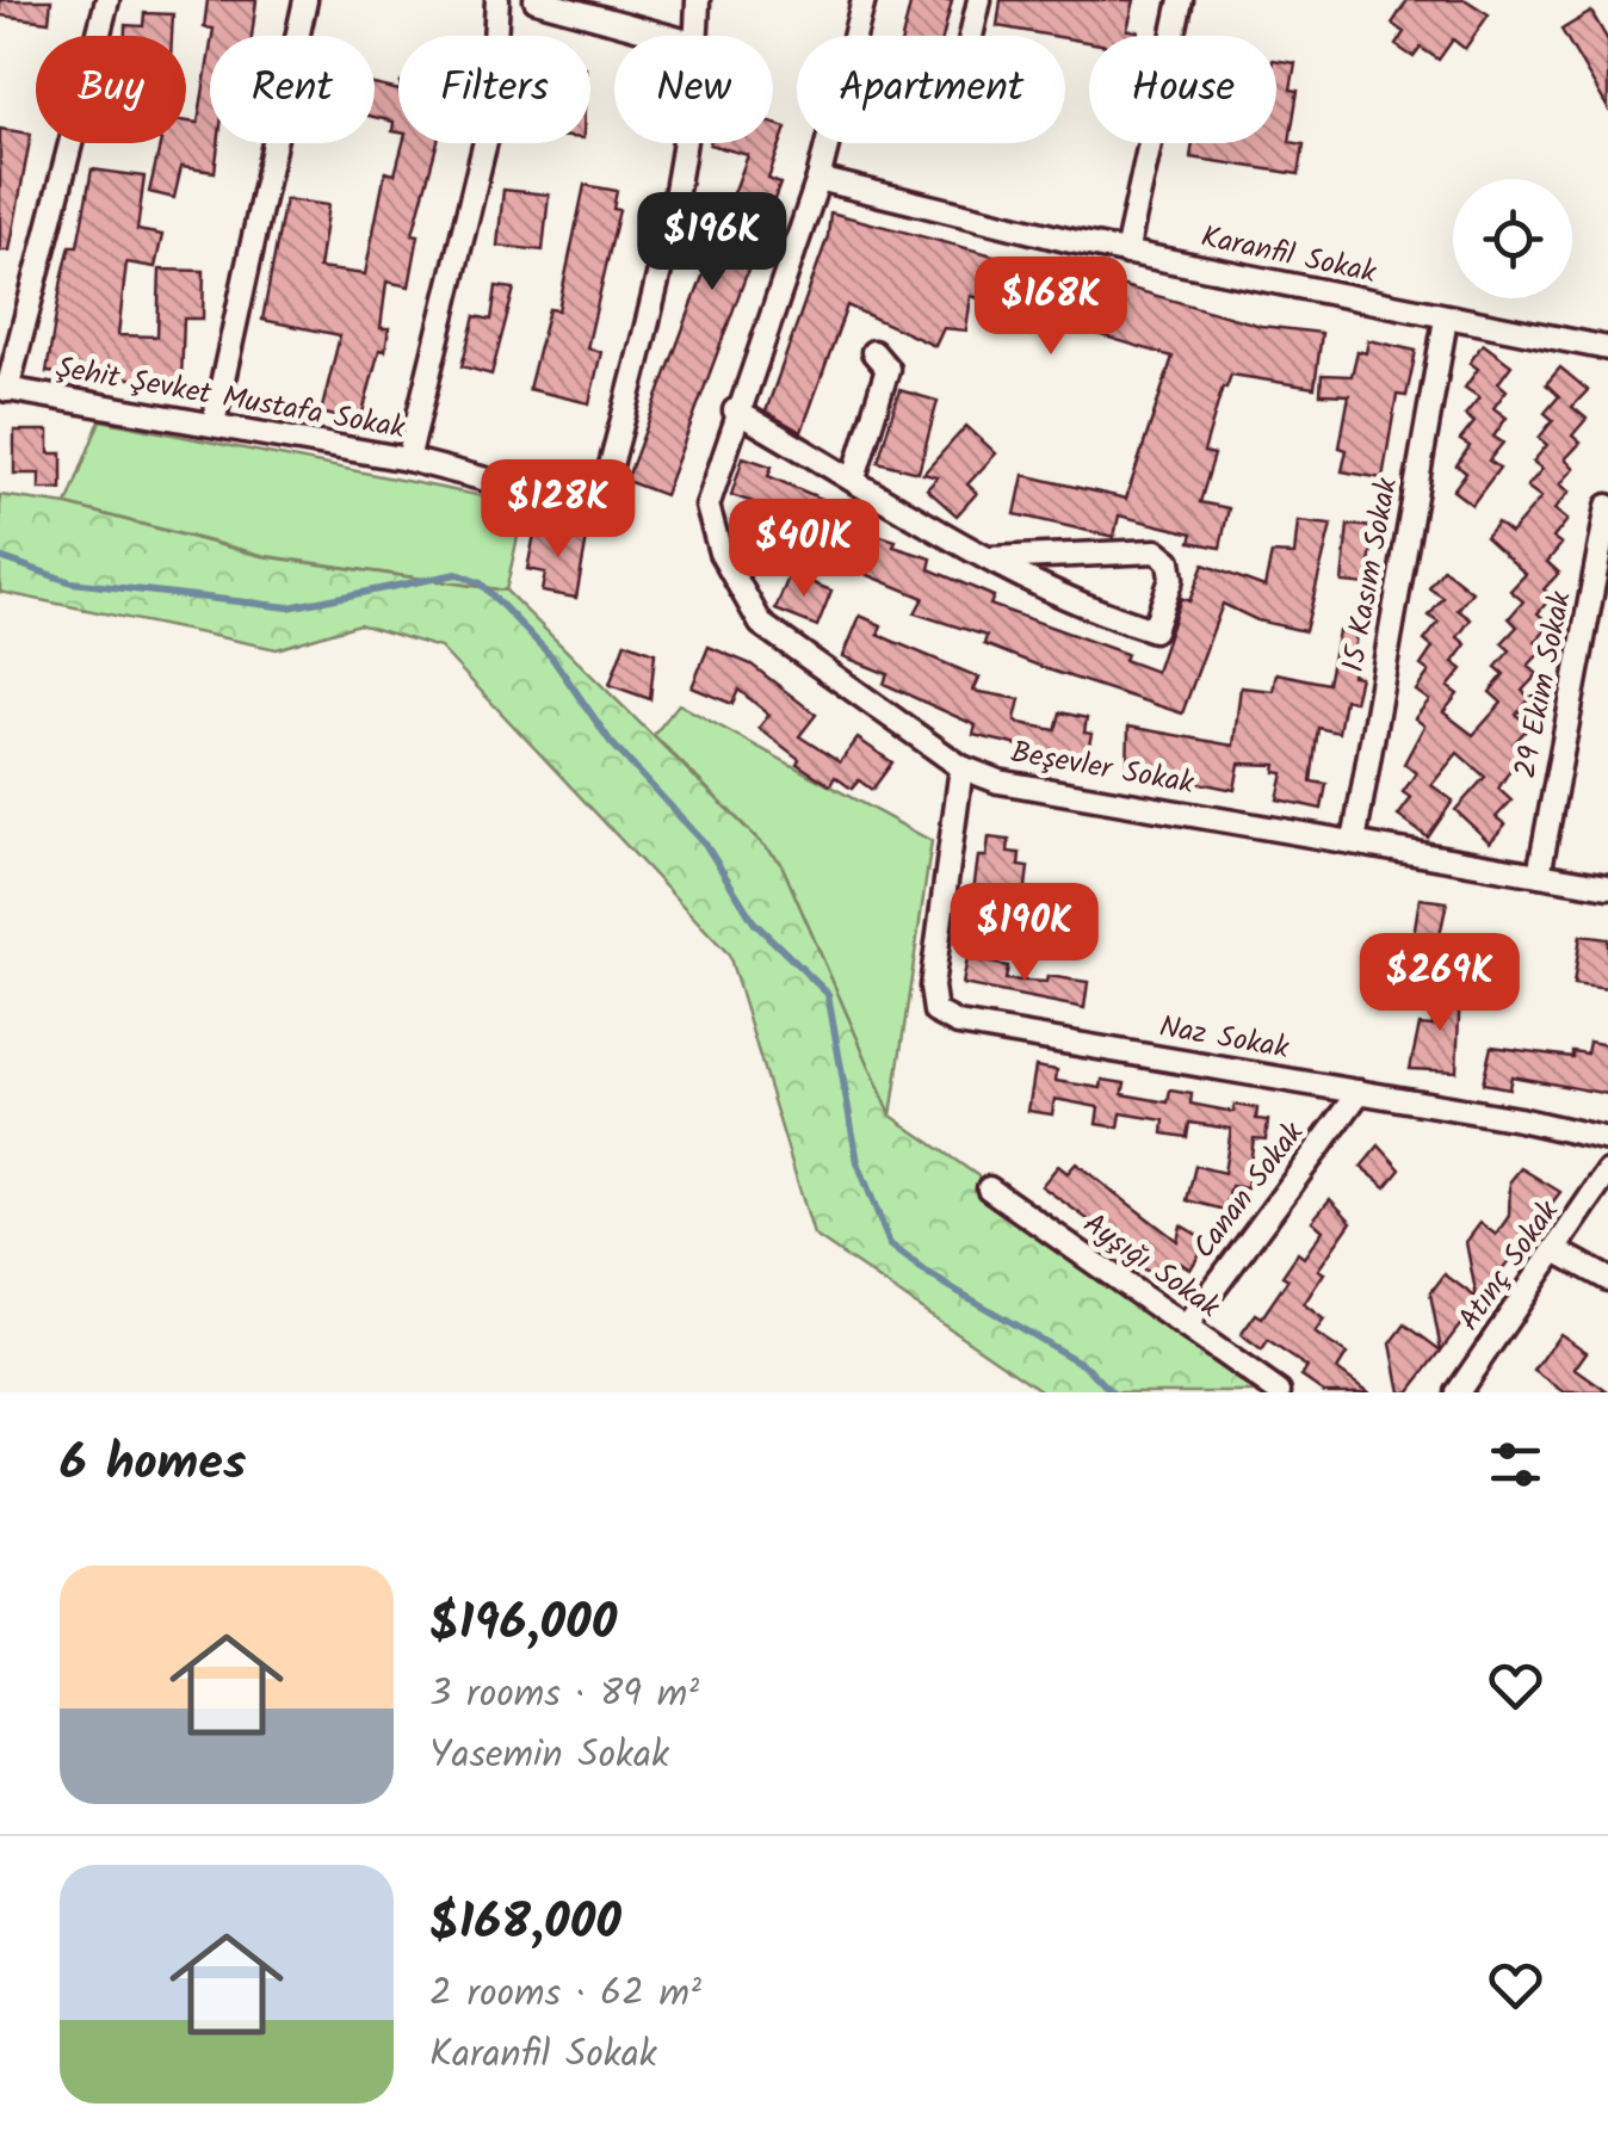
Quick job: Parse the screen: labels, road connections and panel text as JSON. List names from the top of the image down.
{
  "streets": {
    "street": [
      "Karanfil Sokak",
      "Şehit Şevket Mustafa Sokak",
      "15 Kasım Sokak",
      "29 Ekim Sokak",
      "Beşevler Sokak",
      "Naz Sokak",
      "Canan Sokak",
      "Ayşığı Sokak",
      "Atınç Sokak"
    ]
  },
  "crossings": [
    ["Karanfil Sokak", "15 Kasım Sokak"],
    ["15 Kasım Sokak", "Beşevler Sokak"],
    ["29 Ekim Sokak", "Beşevler Sokak"],
    ["Beşevler Sokak", "Naz Sokak"],
    ["Naz Sokak", "Canan Sokak"],
    ["Canan Sokak", "Ayşığı Sokak"]
  ],
  "page": {
    "chip": [
      "Buy",
      "Rent",
      "Filters",
      "New",
      "Apartment",
      "House"
    ],
    "price": [
      "$196K",
      "$168K",
      "$128K",
      "$401K",
      "$190K",
      "$269K"
    ],
    "heading": "6 homes",
    "list": [
      {
        "name": "$196,000",
        "note": "3 rooms · 89 m² · Yasemin Sokak"
      },
      {
        "name": "$168,000",
        "note": "2 rooms · 62 m² · Karanfil Sokak"
      }
    ]
  }
}
